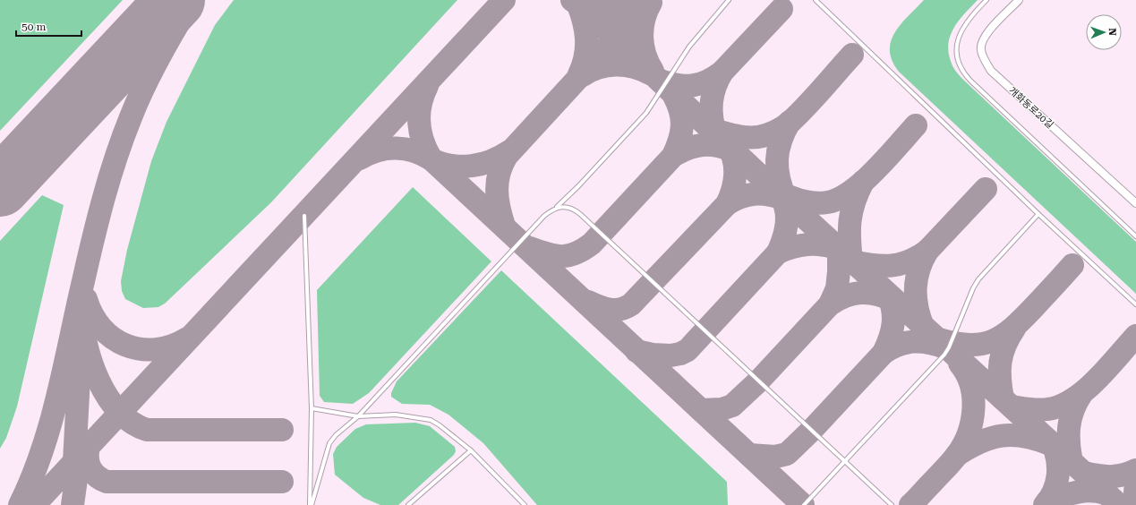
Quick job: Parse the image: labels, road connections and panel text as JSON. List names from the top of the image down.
{
  "streets": {
    "street": ["개화동로20길"]
  },
  "scale_bar": "50 m",
  "north": "right"
}
